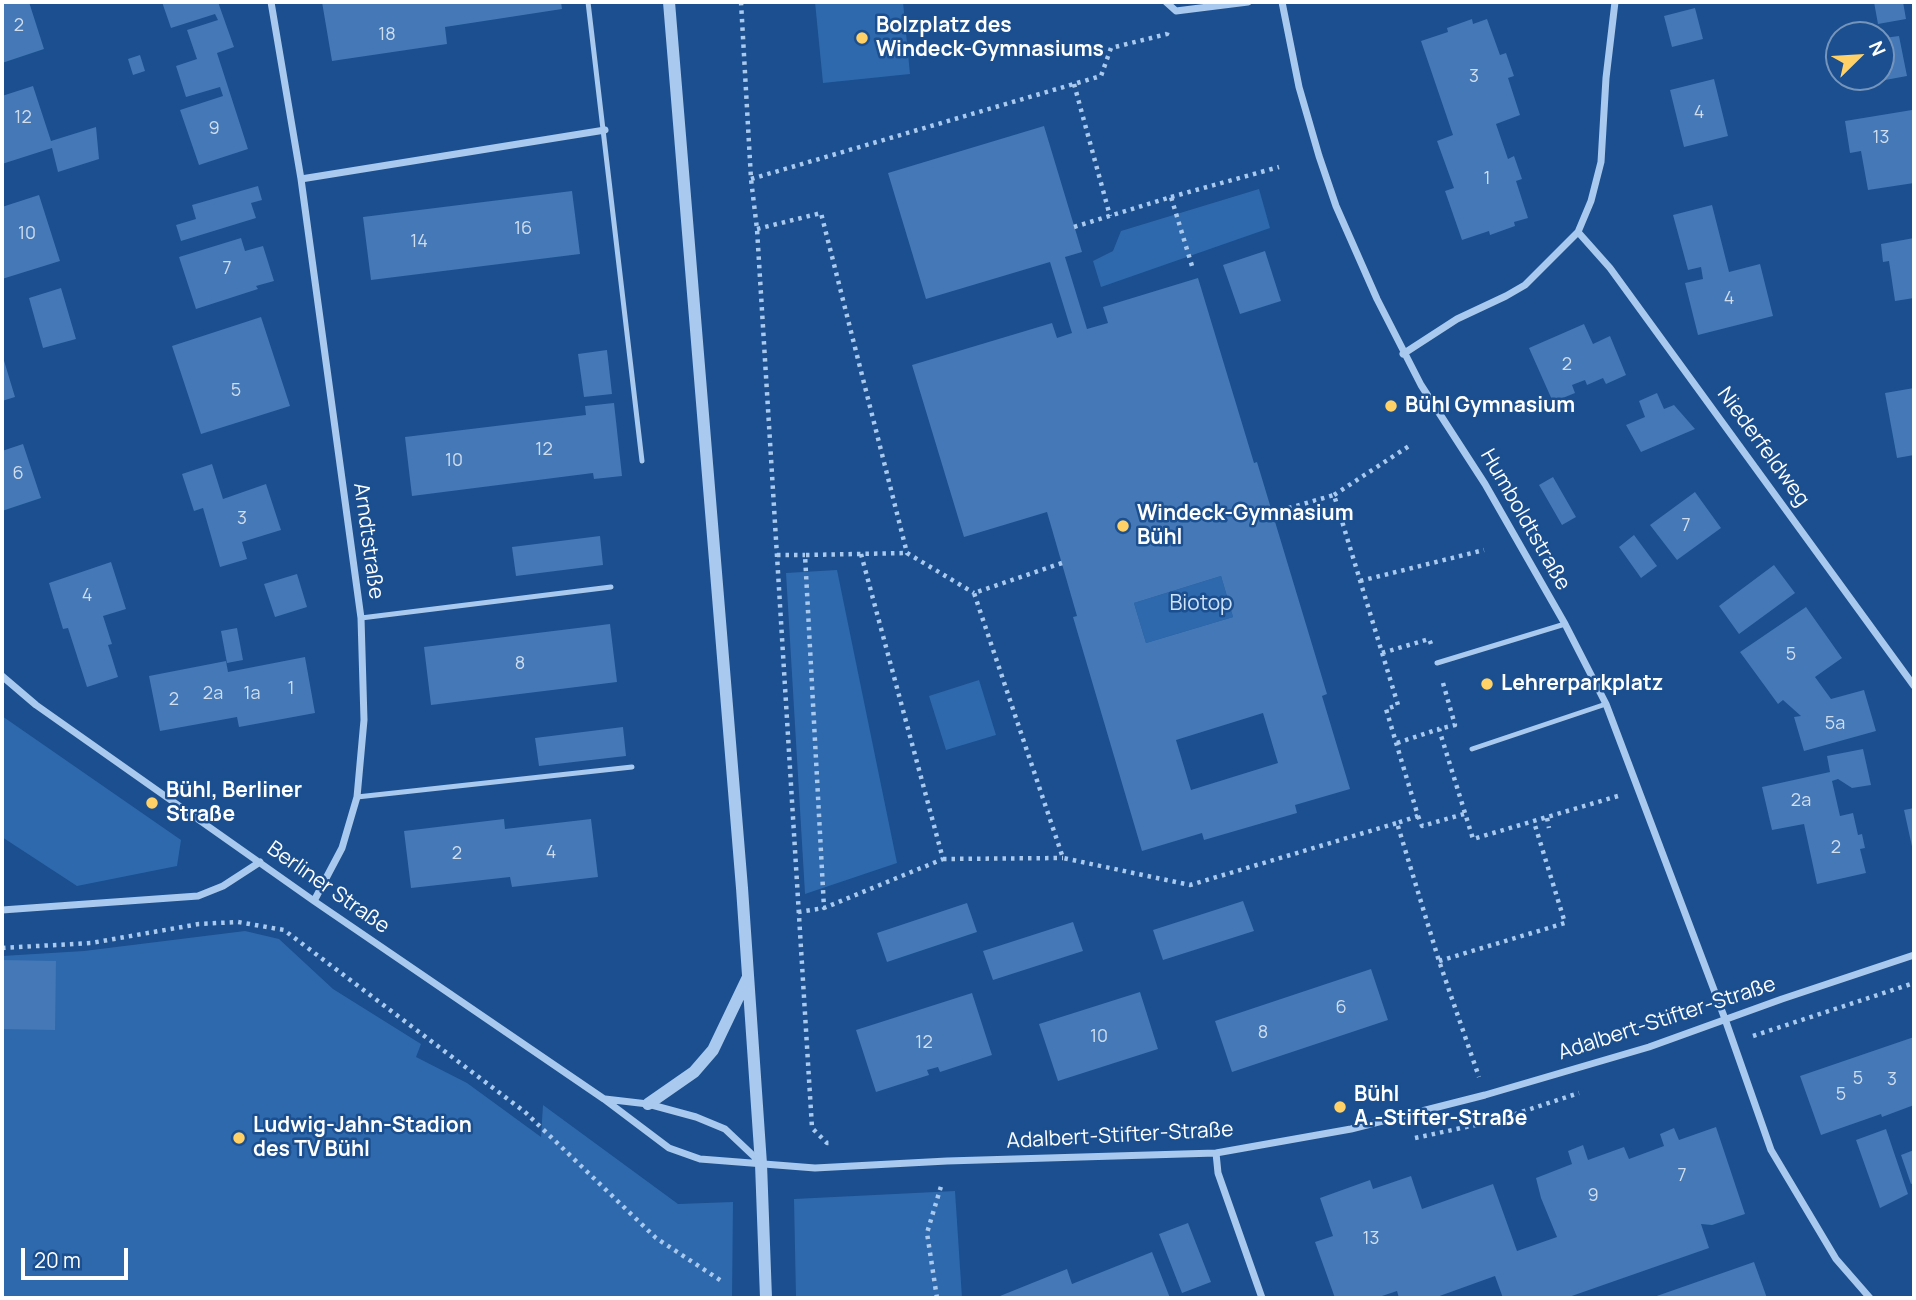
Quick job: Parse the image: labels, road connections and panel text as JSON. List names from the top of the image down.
{
  "streets": {
    "street": [
      "Niederfeldweg",
      "Humboldtstraße",
      "Arndtstraße",
      "Berliner Straße",
      "Adalbert-Stifter-Straße"
    ]
  },
  "crossings": [
    ["Humboldtstraße", "Adalbert-Stifter-Straße"],
    ["Arndtstraße", "Berliner Straße"],
    ["Berliner Straße", "Adalbert-Stifter-Straße"]
  ],
  "parks": ["Biotop"],
  "places": [
    "Bolzplatz des Windeck-Gymnasiums",
    "Bühl Gymnasium",
    "Windeck-Gymnasium Bühl",
    "Lehrerparkplatz",
    "Bühl, Berliner Straße",
    "Bühl A.-Stifter-Straße",
    "Ludwig-Jahn-Stadion des TV Bühl"
  ],
  "house_numbers": [
    "2",
    "18",
    "3",
    "4",
    "12",
    "9",
    "13",
    "1",
    "16",
    "10",
    "14",
    "7",
    "4",
    "2",
    "5",
    "12",
    "10",
    "6",
    "3",
    "7",
    "4",
    "5",
    "8",
    "1",
    "2a",
    "1a",
    "2",
    "5a",
    "2a",
    "2",
    "4",
    "2",
    "6",
    "8",
    "10",
    "12",
    "5",
    "3",
    "5",
    "7",
    "9",
    "13"
  ],
  "scale_bar": "20 m",
  "north": "top right"
}
